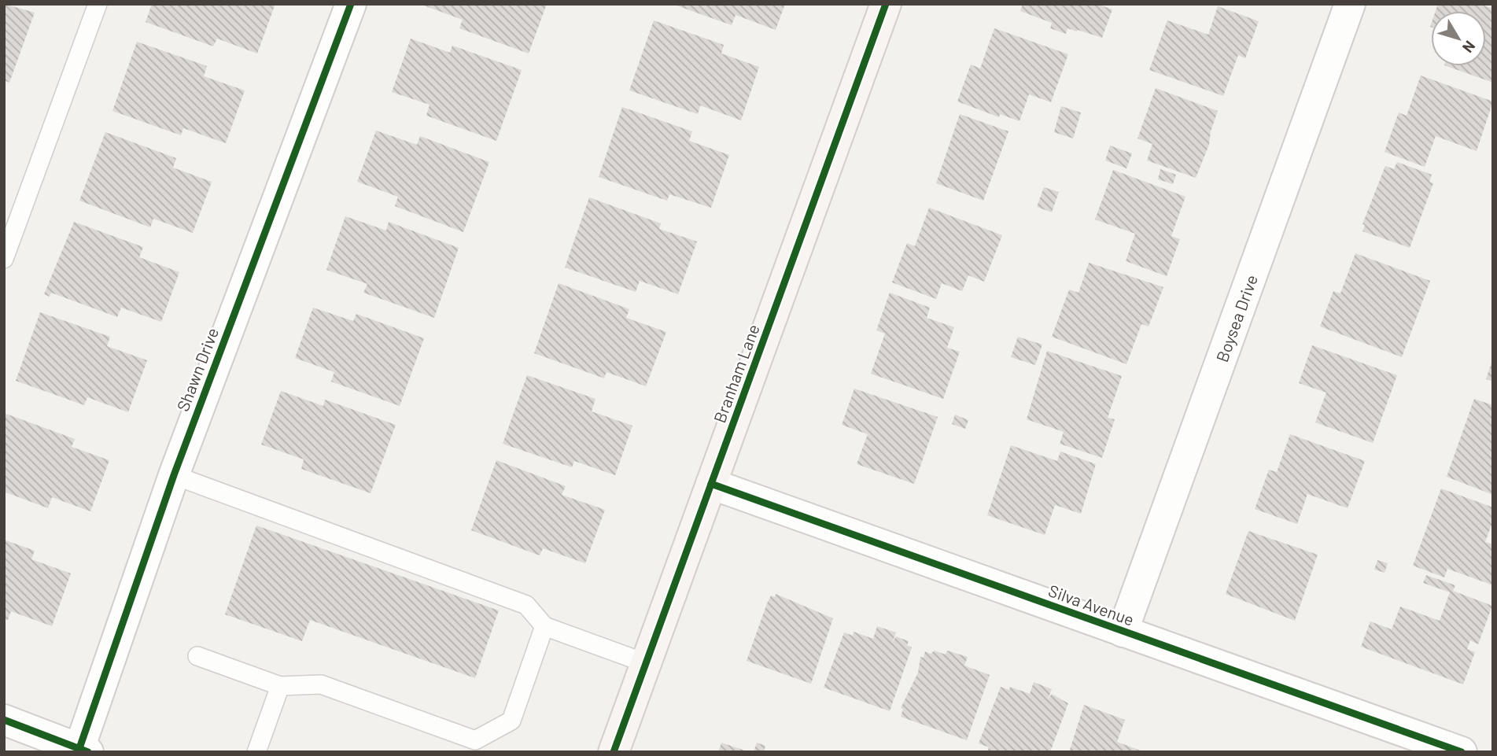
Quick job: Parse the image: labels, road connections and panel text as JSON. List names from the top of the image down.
{
  "streets": {
    "main road": ["Branham Lane"],
    "street": ["Boysea Drive", "Shawn Drive", "Silva Avenue"]
  },
  "crossings": [
    ["Boysea Drive", "Silva Avenue"],
    ["Branham Lane", "Silva Avenue"]
  ],
  "north": "bottom right"
}
